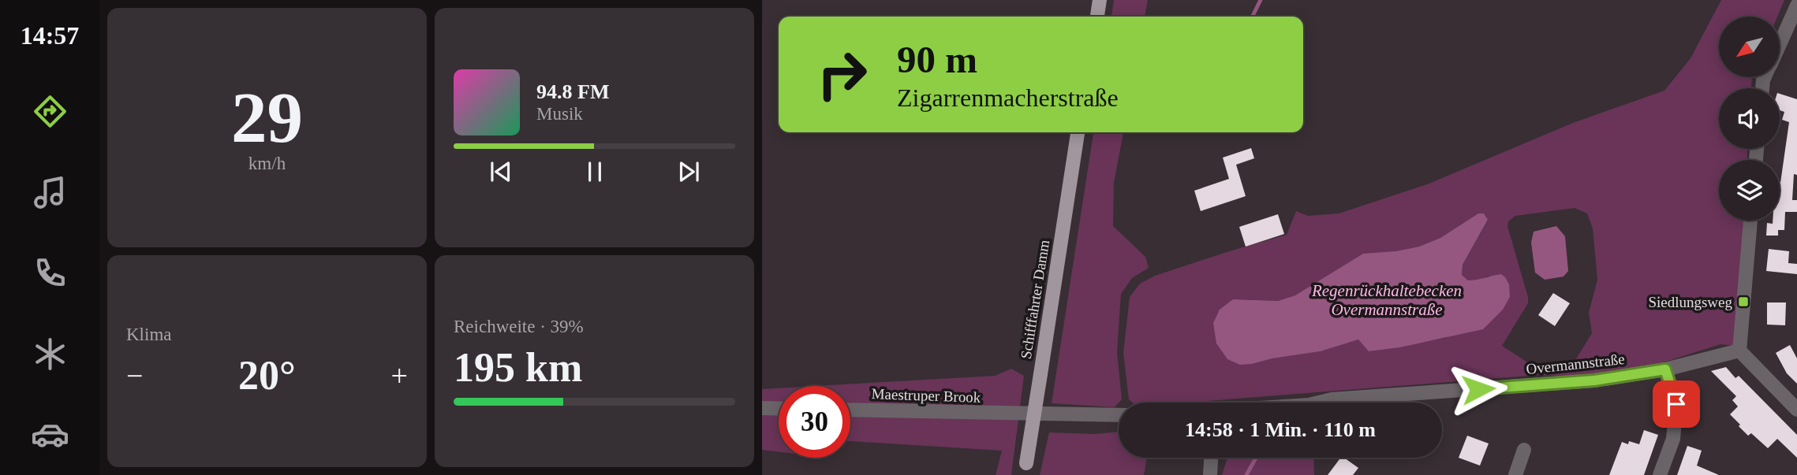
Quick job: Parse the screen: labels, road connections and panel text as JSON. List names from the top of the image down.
{
  "streets": {
    "main road": ["Schifffahrter Damm"],
    "street": ["Overmannstraße", "Maestruper Brook"]
  },
  "water": ["Regenrückhaltebecken Overmannstraße"],
  "places": {
    "transit": ["Siedlungsweg"]
  },
  "north": "bottom left",
  "page": {
    "tabs": "14:57",
    "tile": [
      ["29", "km/h"],
      "Klima",
      ["Reichweite · 39%", "195 km"]
    ],
    "turn": ["90 m", "Zigarrenmacherstraße"],
    "song": ["94.8 FM", "Musik"],
    "heat": ["−", "20°", "+"],
    "limit": "30",
    "trip": "14:58 · 1 Min. · 110 m"
  }
}
